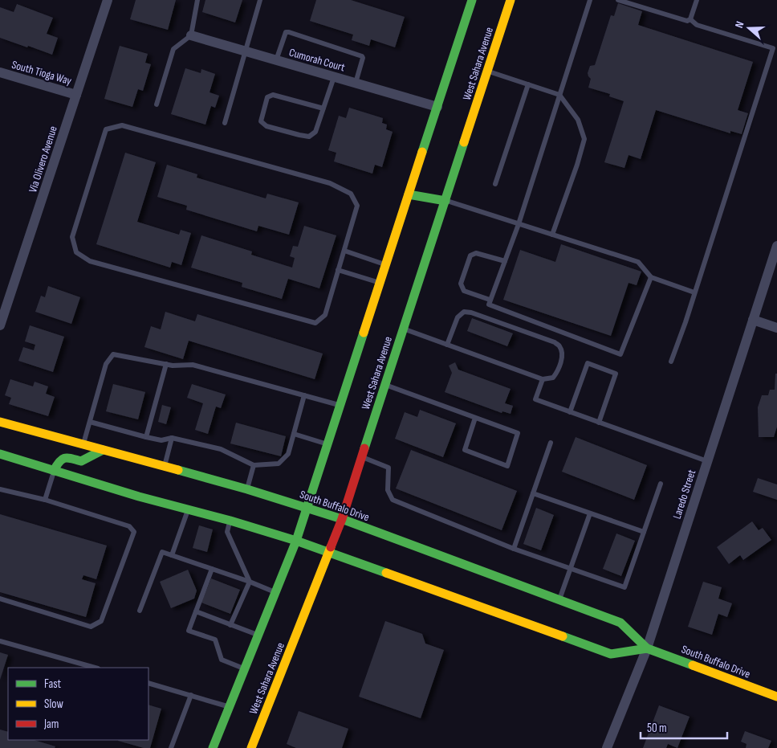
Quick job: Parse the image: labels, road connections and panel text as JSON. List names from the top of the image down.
{
  "streets": {
    "main road": ["West Sahara Avenue", "South Buffalo Drive"],
    "street": [
      "Cumorah Court",
      "South Tioga Way",
      "Via Olivero Avenue",
      "Laredo Street"
    ]
  },
  "crossings": [
    ["West Sahara Avenue", "South Buffalo Drive"],
    ["South Tioga Way", "Via Olivero Avenue"],
    ["Laredo Street", "South Buffalo Drive"]
  ],
  "legend": ["Fast", "Slow", "Jam"],
  "scale_bar": "50 m",
  "north": "left"
}
